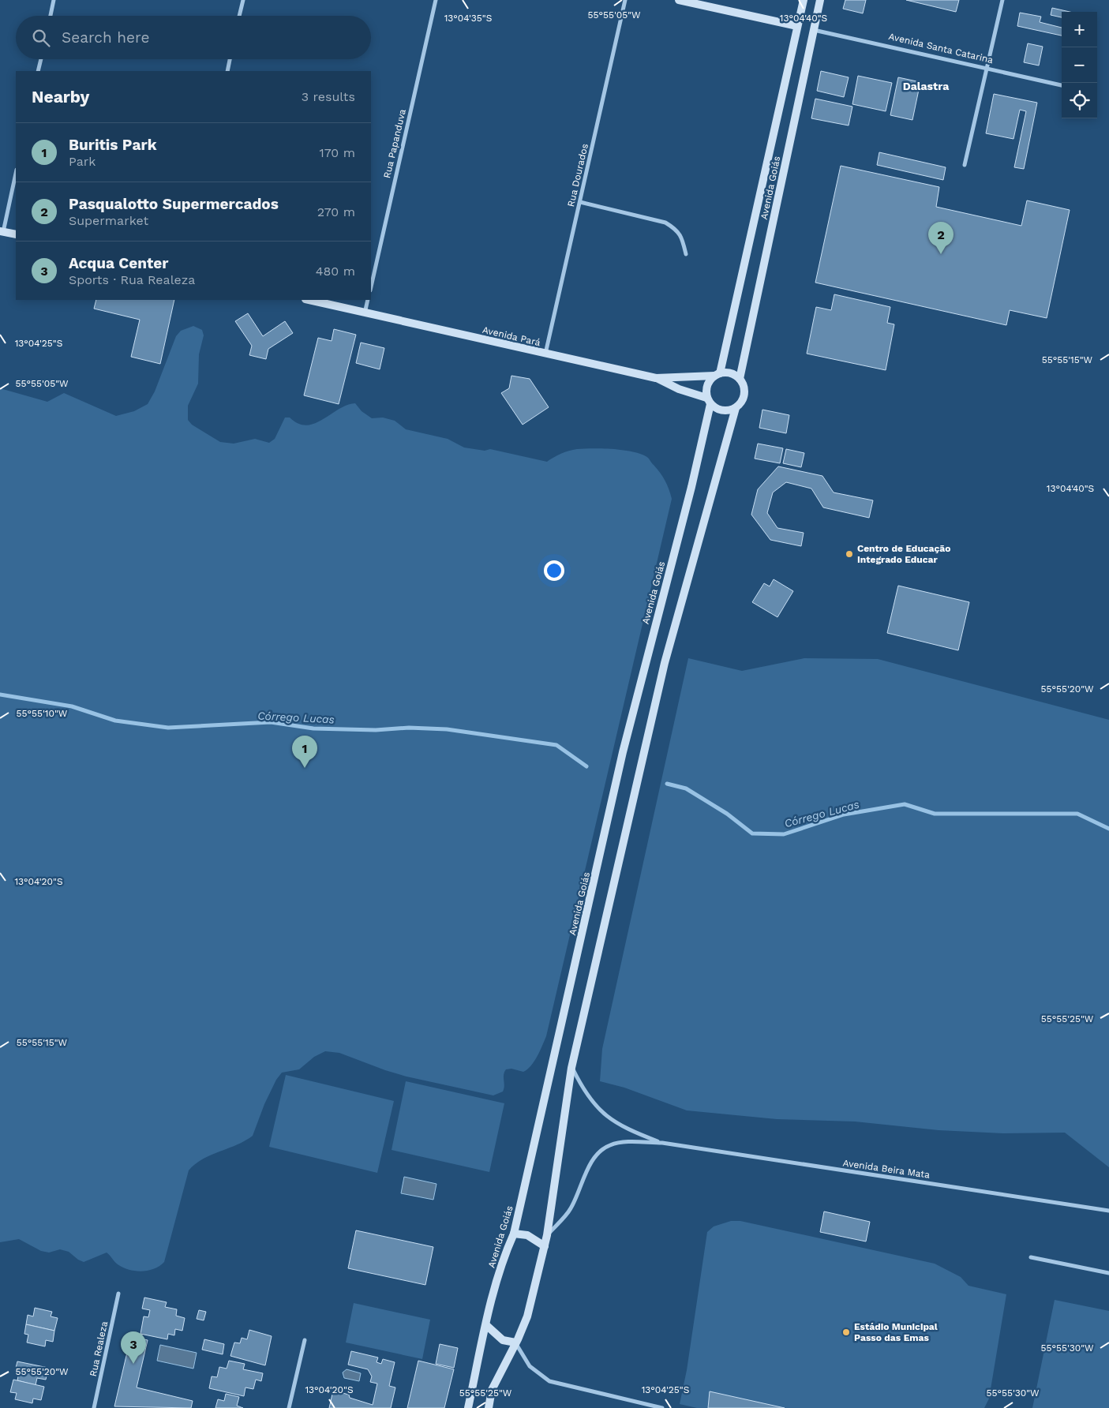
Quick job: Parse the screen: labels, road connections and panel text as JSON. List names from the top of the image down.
{
  "streets": {
    "main road": ["Avenida Goiás", "Avenida Pará"],
    "street": [
      "Avenida Santa Catarina",
      "Rua Papanduva",
      "Rua Dourados",
      "Avenida Beira Mata",
      "Rua Realeza"
    ]
  },
  "crossings": [
    ["Avenida Santa Catarina", "Avenida Goiás"],
    ["Rua Dourados", "Avenida Pará"],
    ["Avenida Goiás", "Avenida Pará"]
  ],
  "districts": ["Dalastra"],
  "water": ["Córrego Lucas"],
  "places": ["Centro de Educação Integrado Educar", "Estádio Municipal Passo das Emas"],
  "page": {
    "map_buttons": ["+", "−"],
    "search": "Search here",
    "heading": ["Nearby", "3 results"],
    "list": [
      {
        "mark": "1",
        "name": "Buritis Park",
        "note": "Park",
        "value": "170 m"
      },
      {
        "mark": "2",
        "name": "Pasqualotto Supermercados",
        "note": "Supermarket",
        "value": "270 m"
      },
      {
        "mark": "3",
        "name": "Acqua Center",
        "note": "Sports · Rua Realeza",
        "value": "480 m"
      }
    ],
    "pins": ["2", "1", "3"]
  },
  "coordinates": [
    "55°55'05\"W",
    "13°04'35\"S",
    "13°04'40\"S",
    "13°04'25\"S",
    "55°55'15\"W",
    "55°55'20\"W",
    "55°55'10\"W",
    "13°04'20\"S",
    "55°55'25\"W",
    "55°55'30\"W"
  ]
}
